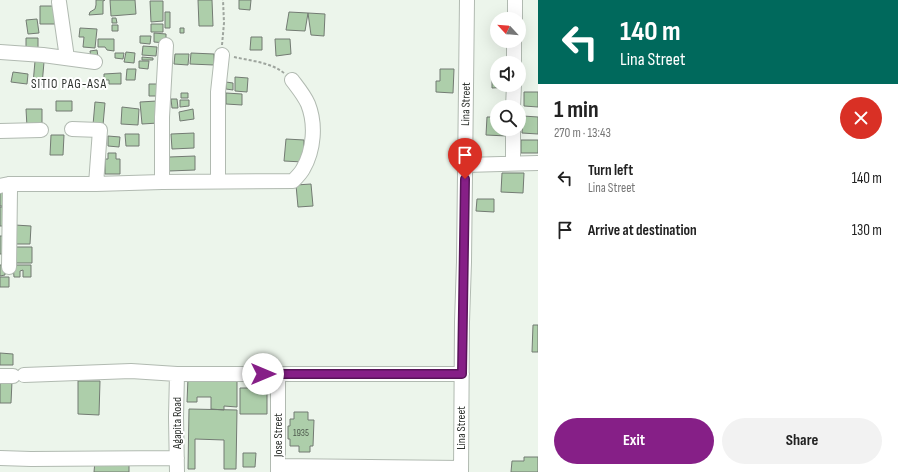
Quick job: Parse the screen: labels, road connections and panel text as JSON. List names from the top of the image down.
{
  "streets": {
    "street": ["Lina Street", "Agapita Road", "Jose Street"]
  },
  "districts": ["SITIO PAG-ASA"],
  "house_numbers": ["1935"],
  "north": "top left",
  "page": {
    "turn": ["140 m", "Lina Street"],
    "heading": ["1 min", "270 m · 13:43"],
    "list": [
      {
        "name": "Turn left",
        "note": "Lina Street",
        "value": "140 m"
      },
      {
        "name": "Arrive at destination",
        "value": "130 m"
      }
    ],
    "buttons": ["Exit", "Share"]
  }
}
